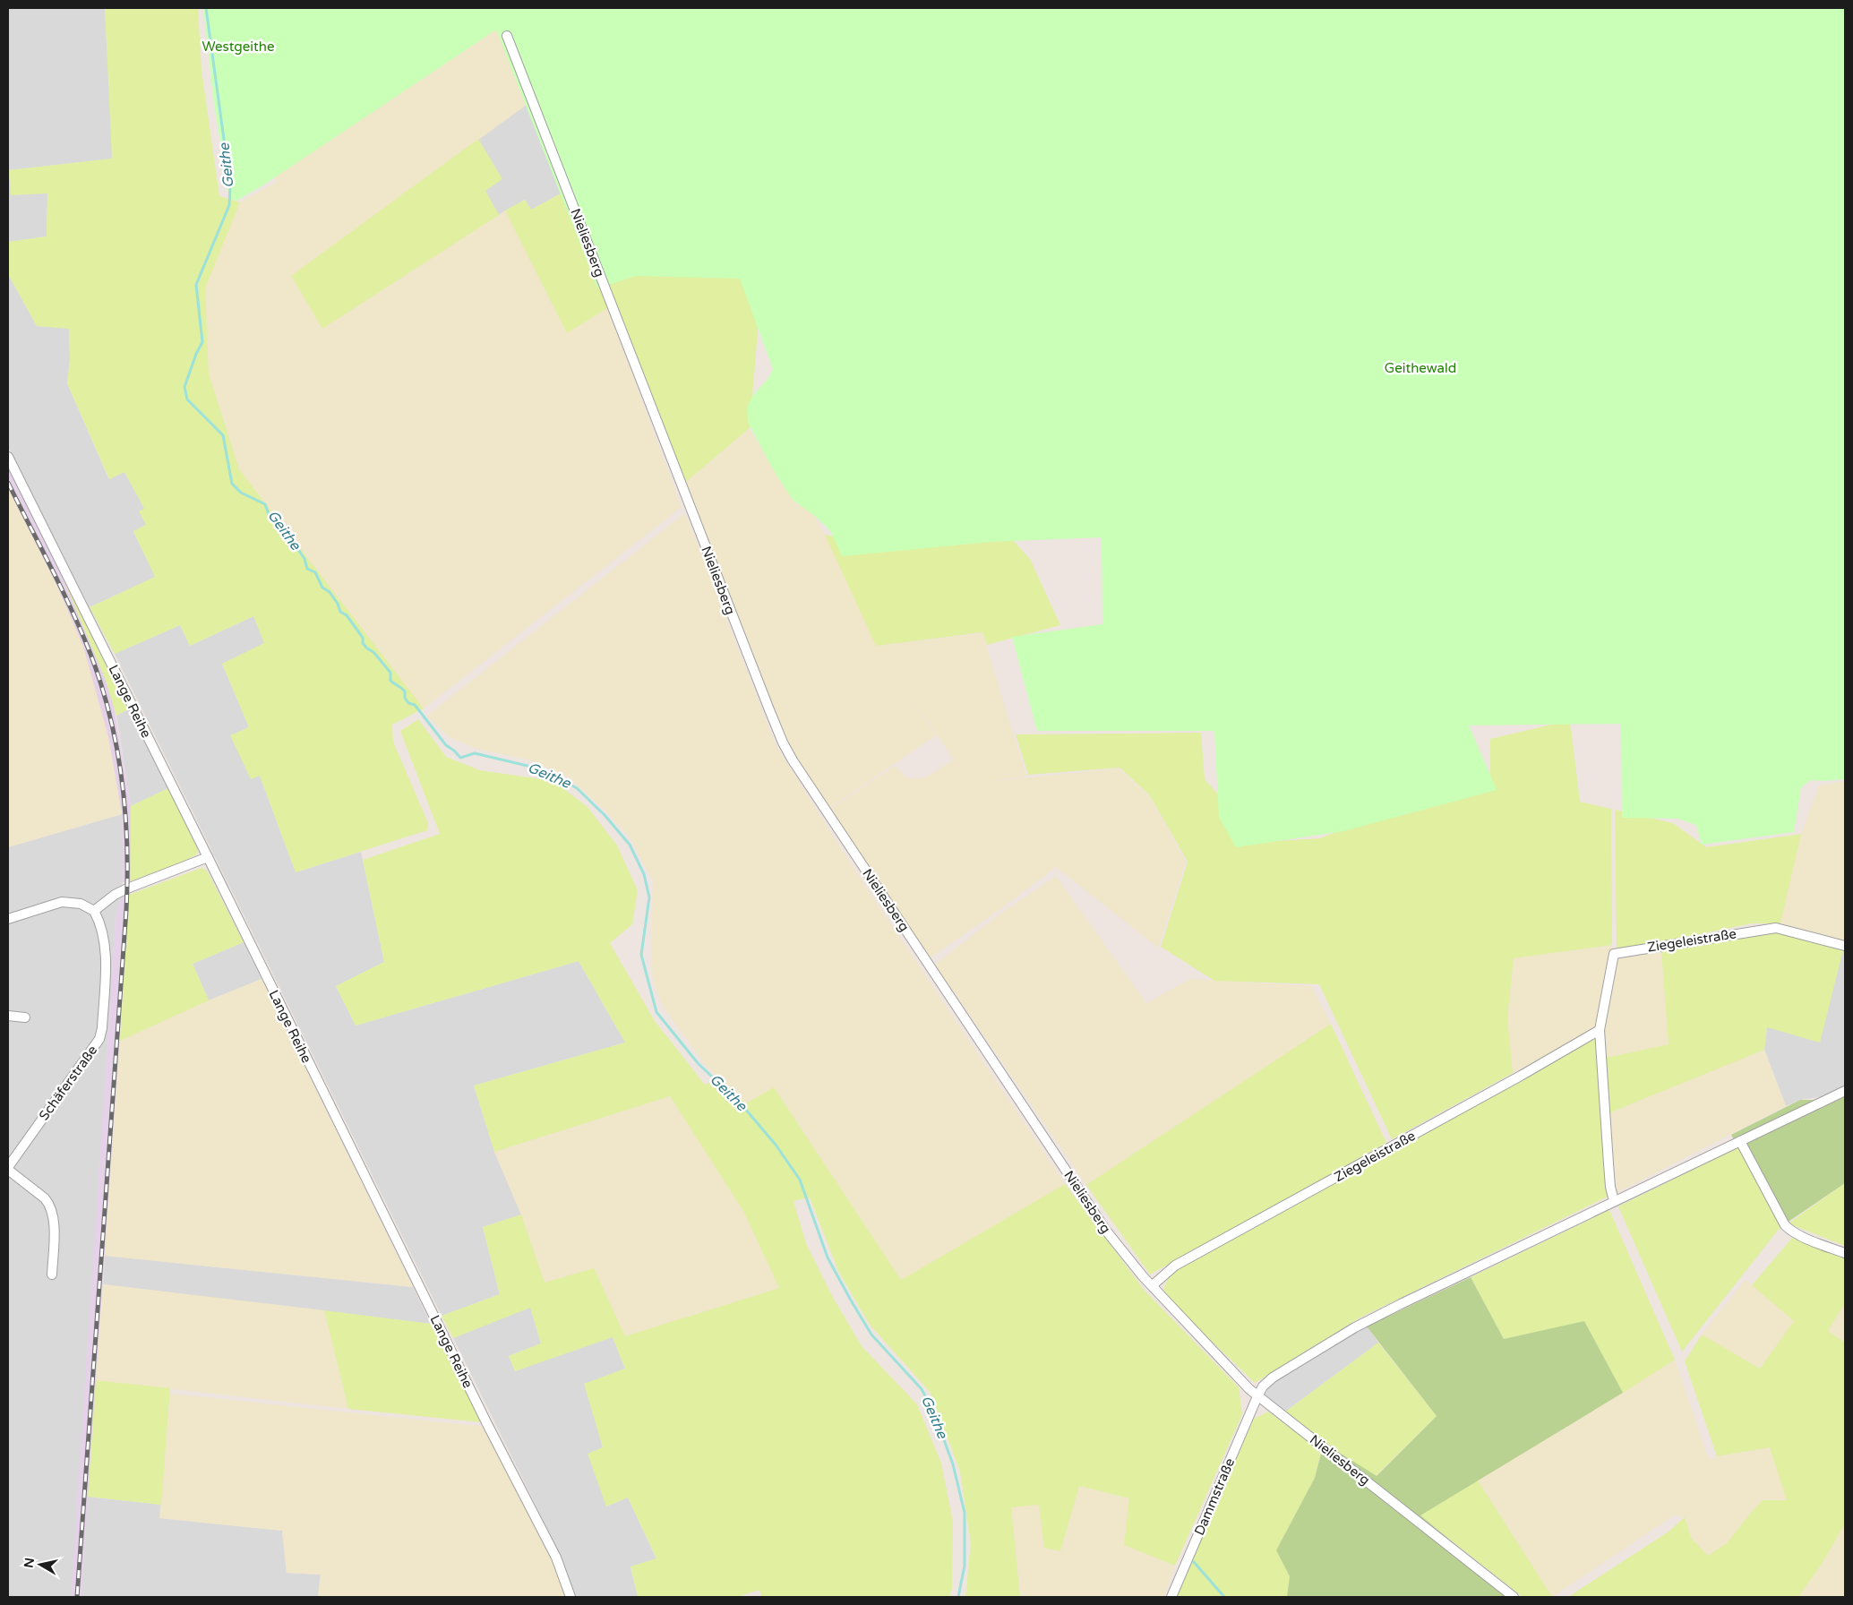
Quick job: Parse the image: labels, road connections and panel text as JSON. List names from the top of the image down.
{
  "streets": {
    "street": [
      "Nieliesberg",
      "Lange Reihe",
      "Ziegeleistraße",
      "Schäferstraße",
      "Dammstraße"
    ]
  },
  "crossings": [
    ["Nieliesberg", "Ziegeleistraße"],
    ["Nieliesberg", "Dammstraße"]
  ],
  "water": ["Geithe"],
  "parks": ["Westgeithe", "Geithewald"],
  "north": "left"
}
